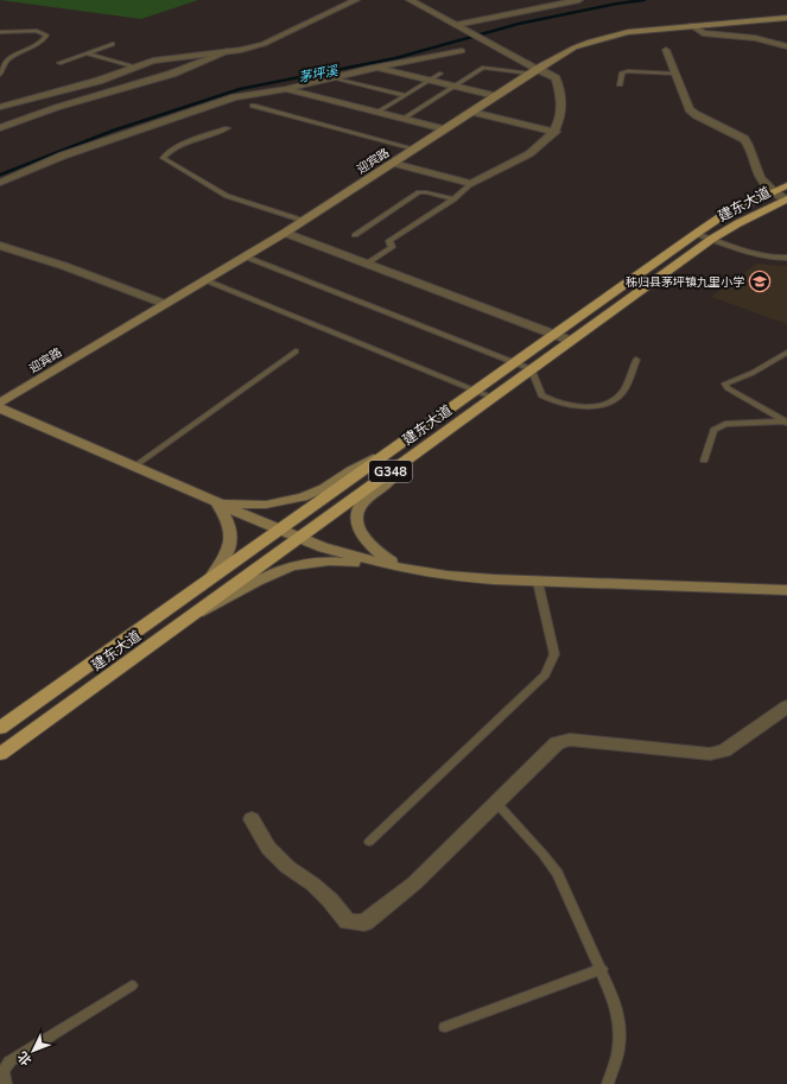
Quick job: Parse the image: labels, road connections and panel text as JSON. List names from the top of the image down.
{
  "streets": {
    "highway": ["建东大道", "G348"],
    "main road": ["迎宾路"]
  },
  "water": ["茅坪溪"],
  "places": {
    "school or university": ["秭归县茅坪镇九里小学"]
  },
  "north": "bottom left"
}
